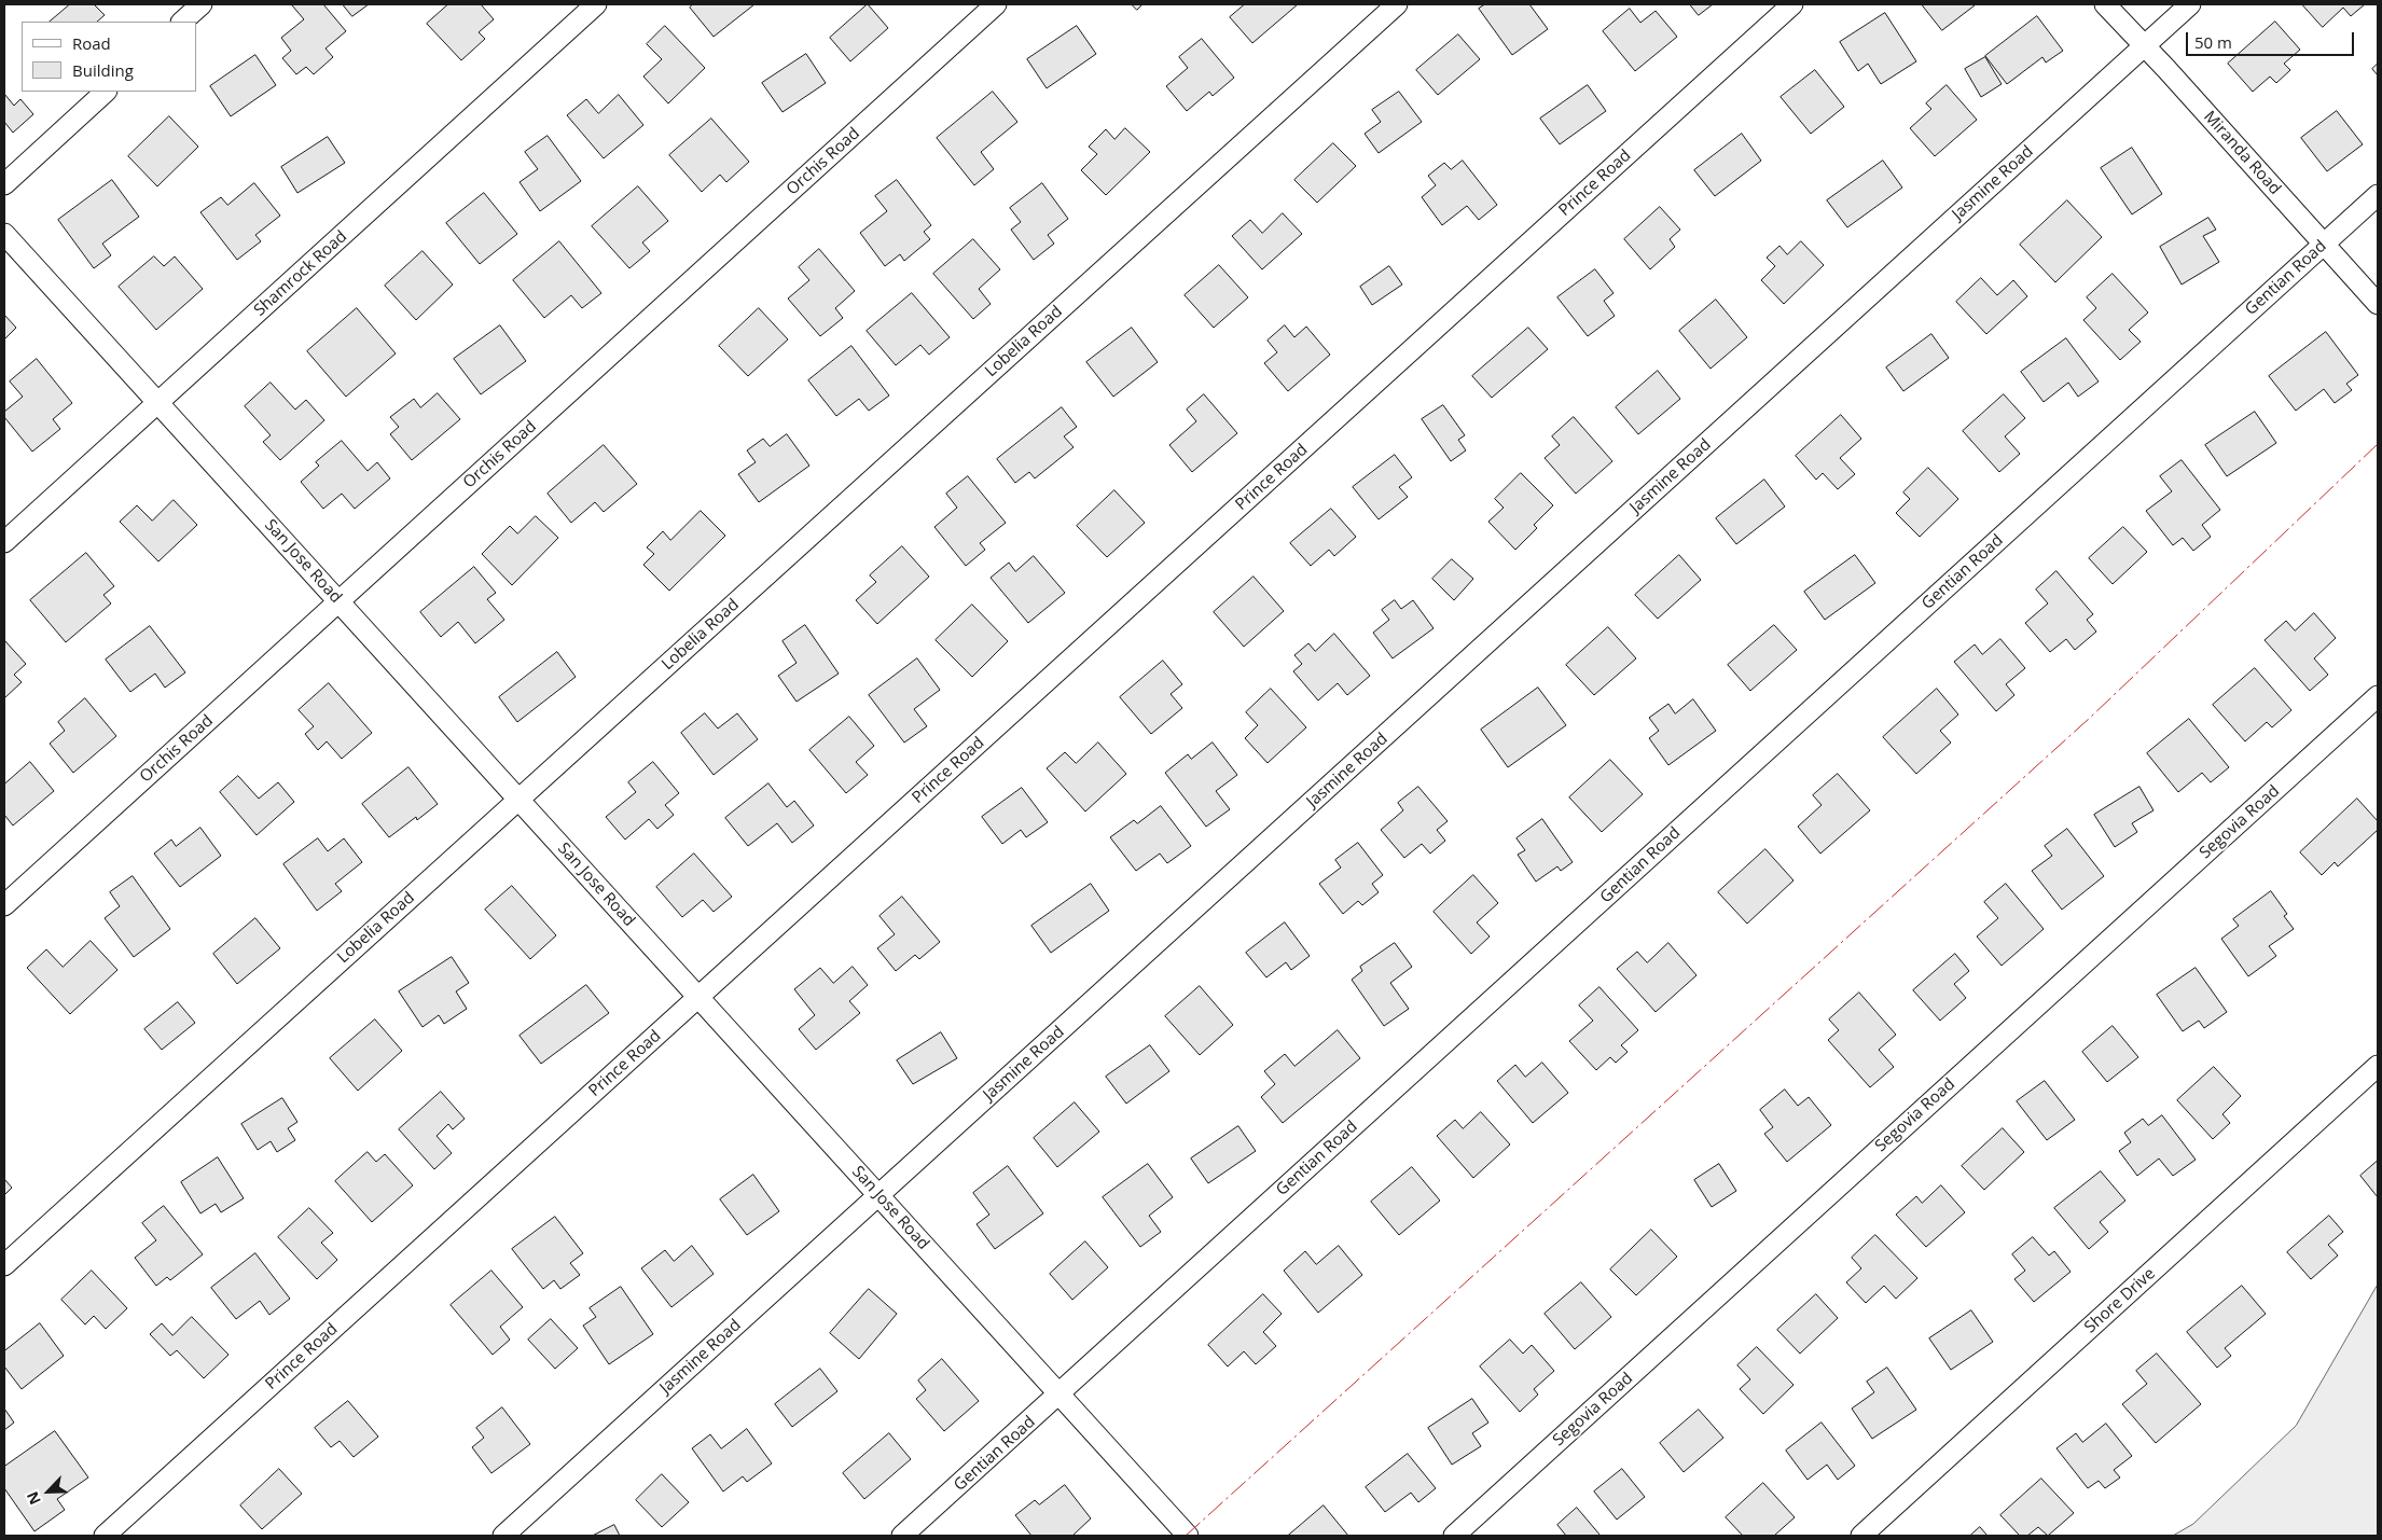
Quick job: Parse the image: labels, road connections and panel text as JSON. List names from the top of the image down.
{
  "streets": {
    "street": [
      "Miranda Road",
      "Orchis Road",
      "Prince Road",
      "Jasmine Road",
      "Shamrock Road",
      "Gentian Road",
      "Lobelia Road",
      "San Jose Road",
      "Segovia Road",
      "Shore Drive"
    ]
  },
  "crossings": [
    ["Miranda Road", "Jasmine Road"],
    ["Miranda Road", "Gentian Road"],
    ["Orchis Road", "San Jose Road"],
    ["Prince Road", "San Jose Road"],
    ["Jasmine Road", "San Jose Road"],
    ["Shamrock Road", "San Jose Road"],
    ["Gentian Road", "San Jose Road"],
    ["Lobelia Road", "San Jose Road"]
  ],
  "legend": ["Road", "Building"],
  "scale_bar": "50 m",
  "north": "bottom left"
}
